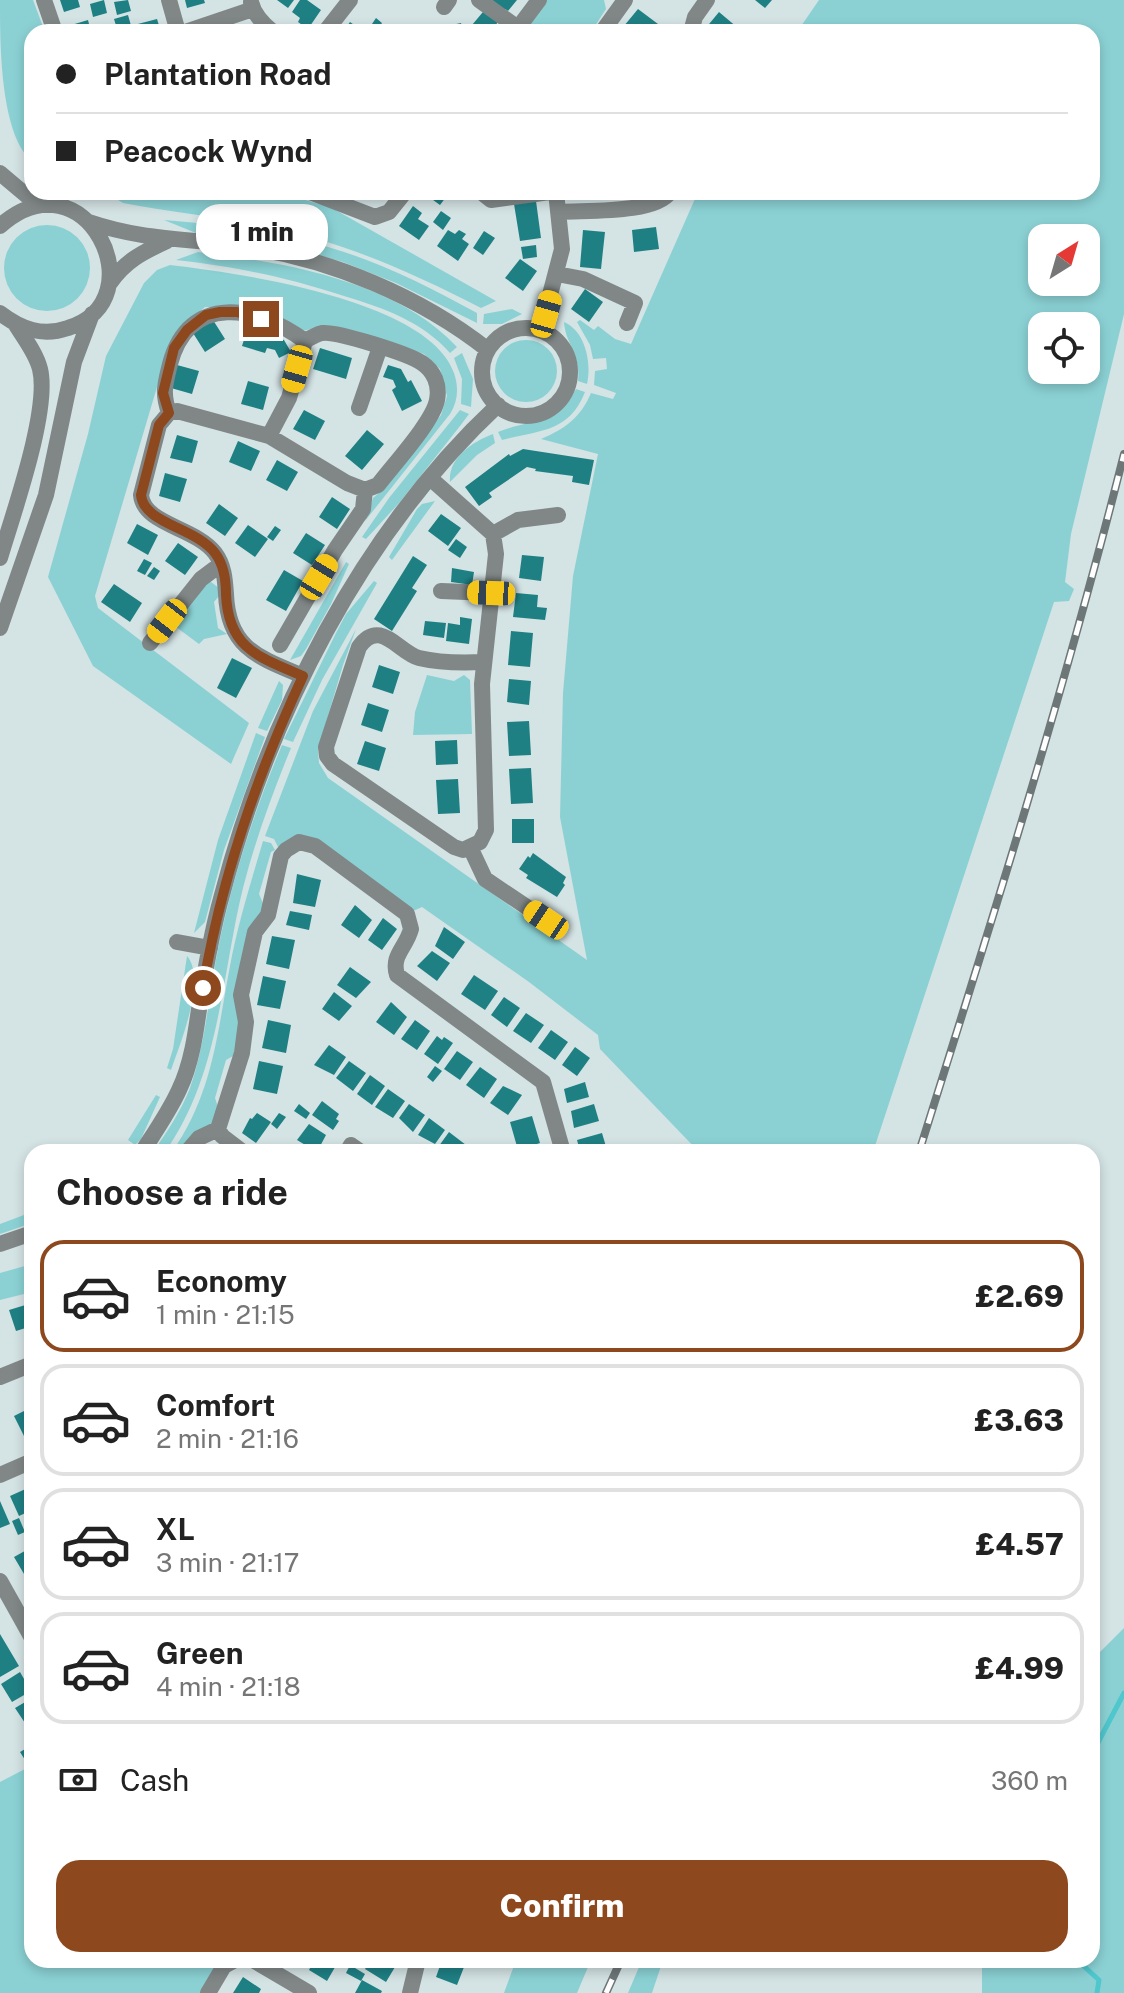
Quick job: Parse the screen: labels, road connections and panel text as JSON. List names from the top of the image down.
{
  "north": "top right",
  "page": {
    "banner": ["Plantation Road", "Peacock Wynd"],
    "bubble": "1 min",
    "heading": "Choose a ride",
    "list": [
      {
        "name": "Economy",
        "note": "1 min · 21:15",
        "value": "£2.69"
      },
      {
        "name": "Comfort",
        "note": "2 min · 21:16",
        "value": "£3.63"
      },
      {
        "name": "XL",
        "note": "3 min · 21:17",
        "value": "£4.57"
      },
      {
        "name": "Green",
        "note": "4 min · 21:18",
        "value": "£4.99"
      }
    ],
    "pay": ["Cash", "360 m"],
    "buttons": "Confirm"
  }
}
